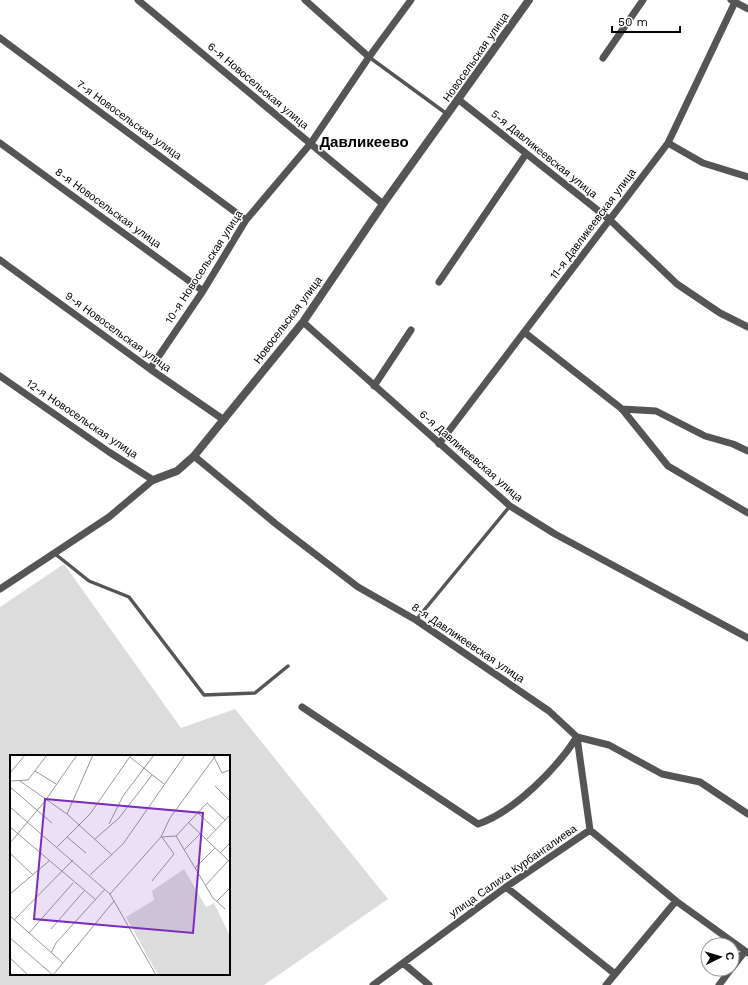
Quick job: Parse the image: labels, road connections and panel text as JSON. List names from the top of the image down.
{
  "streets": {
    "street": [
      "Новосельская улица",
      "6-я Новосельская улица",
      "7-я Новосельская улица",
      "5-я Давликеевская улица",
      "8-я Новосельская улица",
      "11-я Давликеевская улица",
      "10-я Новосельская улица",
      "9-я Новосельская улица",
      "12-я Новосельская улица",
      "6-я Давликеевская улица",
      "8-я Давликеевская улица",
      "улица Салиха Курбангалиева"
    ]
  },
  "crossings": [
    ["Новосельская улица", "6-я Новосельская улица"],
    ["Новосельская улица", "5-я Давликеевская улица"],
    ["Новосельская улица", "9-я Новосельская улица"],
    ["Новосельская улица", "12-я Новосельская улица"],
    ["Новосельская улица", "6-я Давликеевская улица"],
    ["Новосельская улица", "8-я Давликеевская улица"],
    ["6-я Новосельская улица", "10-я Новосельская улица"],
    ["7-я Новосельская улица", "10-я Новосельская улица"],
    ["5-я Давликеевская улица", "11-я Давликеевская улица"],
    ["8-я Новосельская улица", "10-я Новосельская улица"],
    ["11-я Давликеевская улица", "6-я Давликеевская улица"],
    ["10-я Новосельская улица", "9-я Новосельская улица"],
    ["8-я Давликеевская улица", "улица Салиха Курбангалиева"]
  ],
  "districts": ["Давликеево"],
  "scale_bar": "50 m",
  "north": "right"
}
